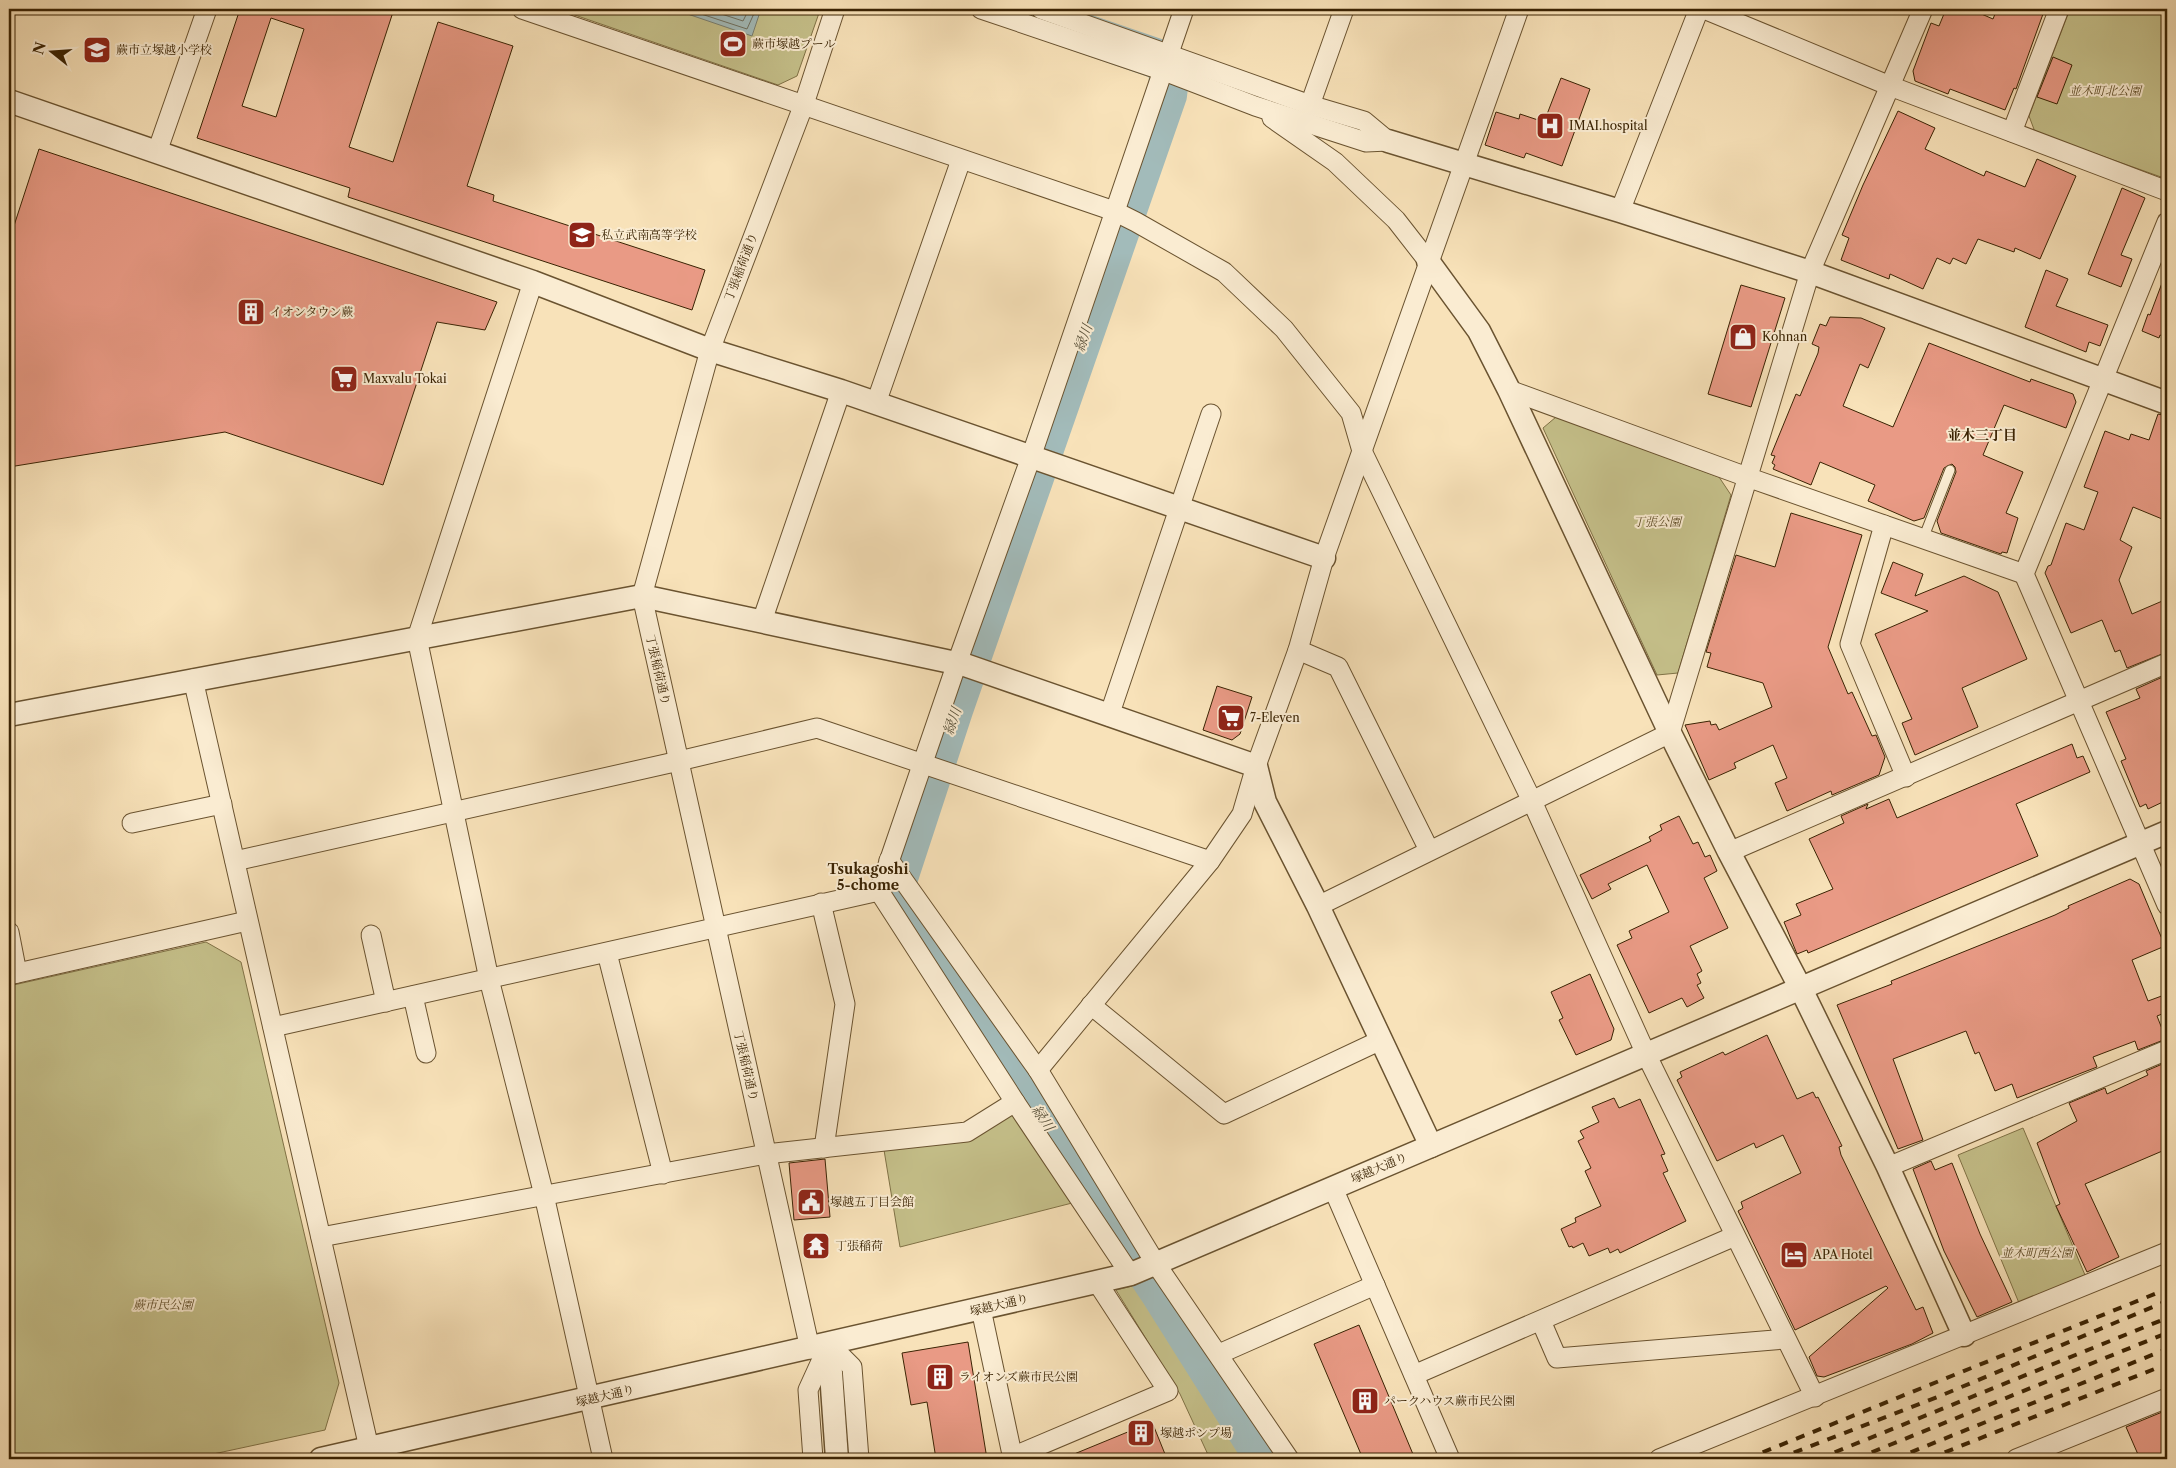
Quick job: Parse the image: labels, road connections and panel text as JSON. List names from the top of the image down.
{
  "streets": {
    "street": ["丁張稲荷通り", "塚越大通り"]
  },
  "crossings": [
    ["丁張稲荷通り", "塚越大通り"]
  ],
  "districts": ["並木三丁目", "Tsukagoshi 5-chome"],
  "water": ["緑川"],
  "parks": [
    "並木町北公園",
    "丁張公園",
    "並木町西公園",
    "蕨市民公園"
  ],
  "places": {
    "sports": ["蕨市塚越プール"],
    "school or university": ["蕨市立塚越小学校", "私立武南高等学校"],
    "hospital": ["IMAI.hospital"],
    "building": [
      "イオンタウン蕨",
      "ライオンズ蕨市民公園",
      "パークハウス蕨市民公園",
      "塚越ポンプ場"
    ],
    "shop": ["Kohnan"],
    "supermarket": ["Maxvalu Tokai", "7-Eleven"],
    "public building": ["塚越五丁目会館"],
    "temple": ["丁張稲荷"],
    "hotel": ["APA Hotel"]
  },
  "north": "left"
}
